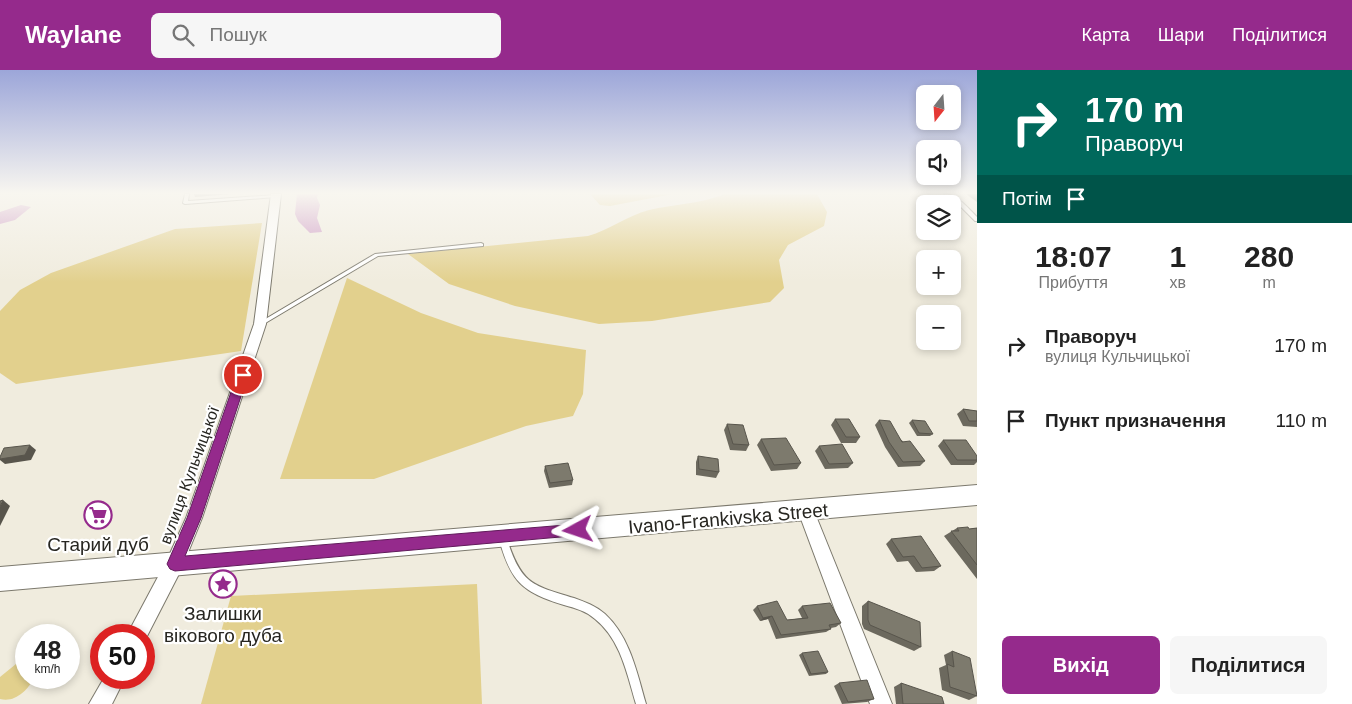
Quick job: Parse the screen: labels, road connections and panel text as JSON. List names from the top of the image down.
{
  "streets": {
    "main road": ["Ivano-Frankivska Street"],
    "street": ["вулиця Кульчицької"]
  },
  "crossings": [
    ["вулиця Кульчицької", "Ivano-Frankivska Street"]
  ],
  "places": {
    "supermarket": ["Старий дуб"],
    "place": ["Залишки вікового дуба"]
  },
  "north": "bottom",
  "page": {
    "header": "Waylane",
    "search": "Пошук",
    "nav": ["Карта", "Шари", "Поділитися"],
    "turn": ["170 m", "Праворуч"],
    "map_buttons": ["+", "−"],
    "then": "Потім",
    "eta": [
      "18:07",
      "Прибуття",
      "1",
      "хв",
      "280",
      "m"
    ],
    "list": [
      {
        "name": "Праворуч",
        "note": "вулиця Кульчицької",
        "value": "170 m"
      },
      {
        "name": "Пункт призначення",
        "value": "110 m"
      }
    ],
    "speed": "48 km/h",
    "limit": "50",
    "buttons": ["Вихід", "Поділитися"]
  }
}
